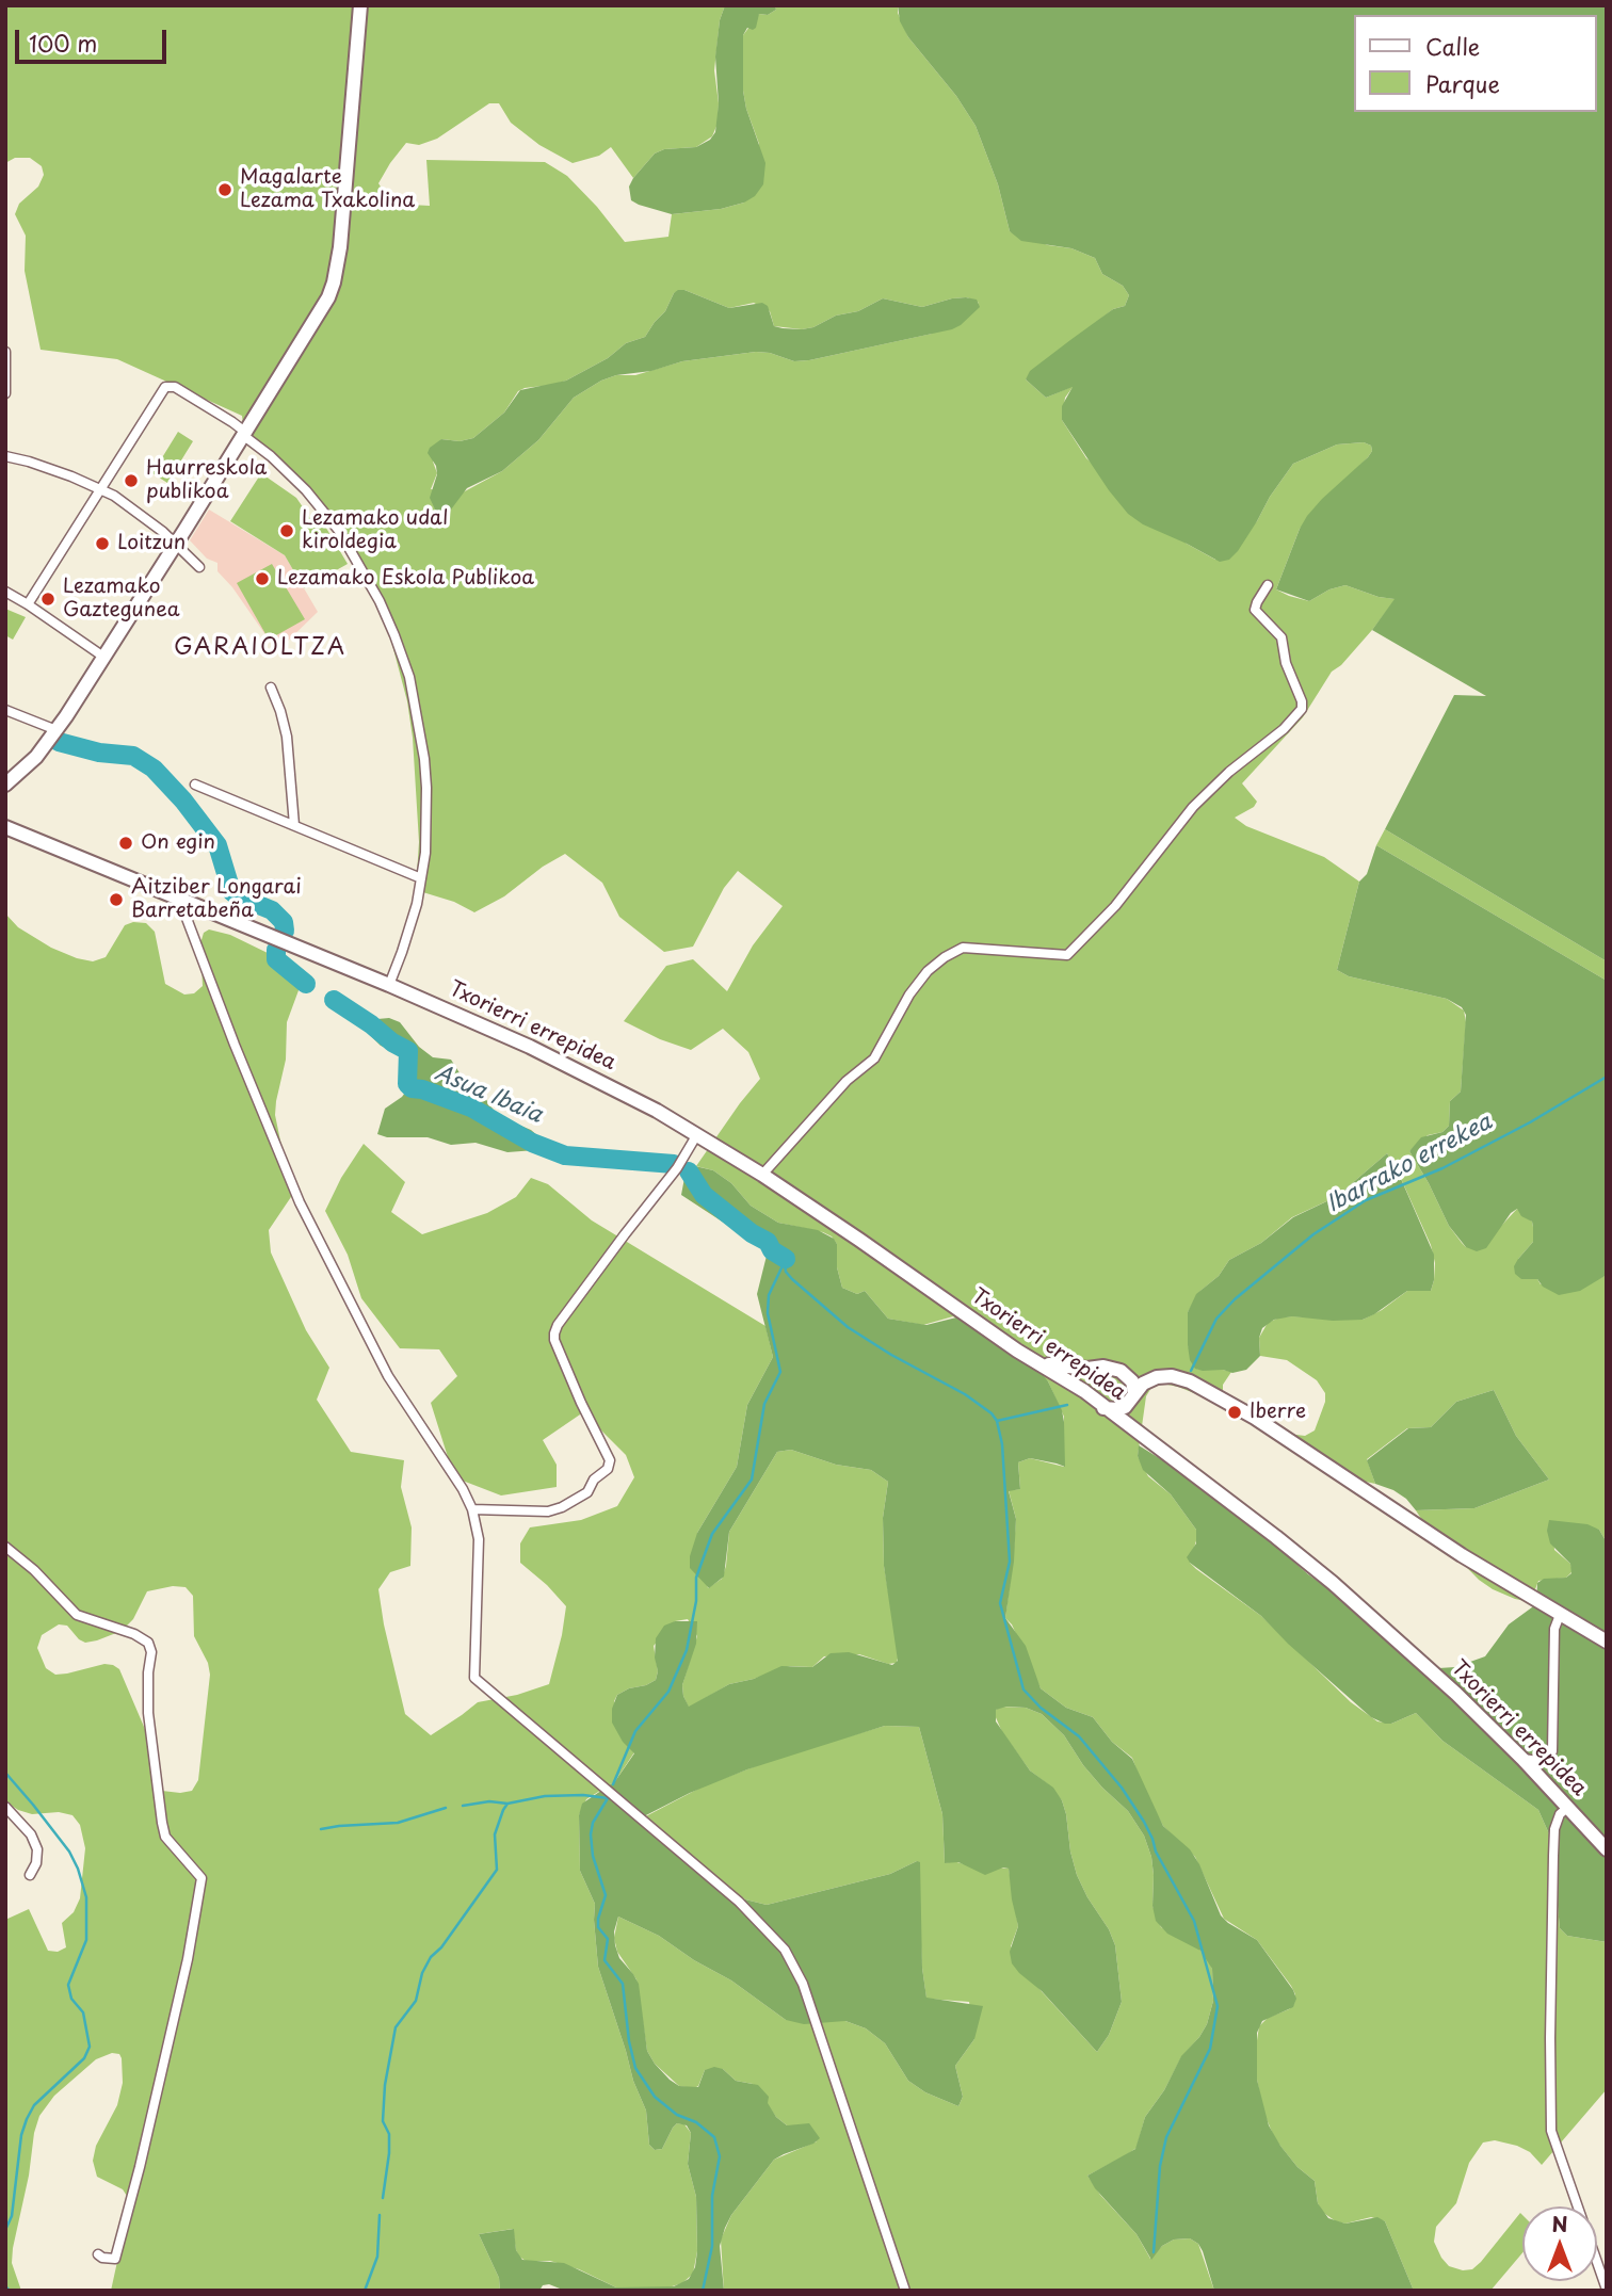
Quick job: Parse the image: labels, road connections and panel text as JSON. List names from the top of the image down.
{
  "streets": {
    "street": ["Txorierri errepidea"]
  },
  "districts": ["GARAIOLTZA"],
  "water": ["Asua Ibaia", "Ibarrako errekea"],
  "places": [
    "Magalarte Lezama Txakolina",
    "Haurreskola publikoa",
    "Lezamako udal kiroldegia",
    "Loitzun",
    "Lezamako Eskola Publikoa",
    "Lezamako Gaztegunea",
    "On egin",
    "Aitziber Longarai Barretabeña",
    "Iberre"
  ],
  "legend": ["Calle", "Parque"],
  "scale_bar": "100 m",
  "north": "top"
}
